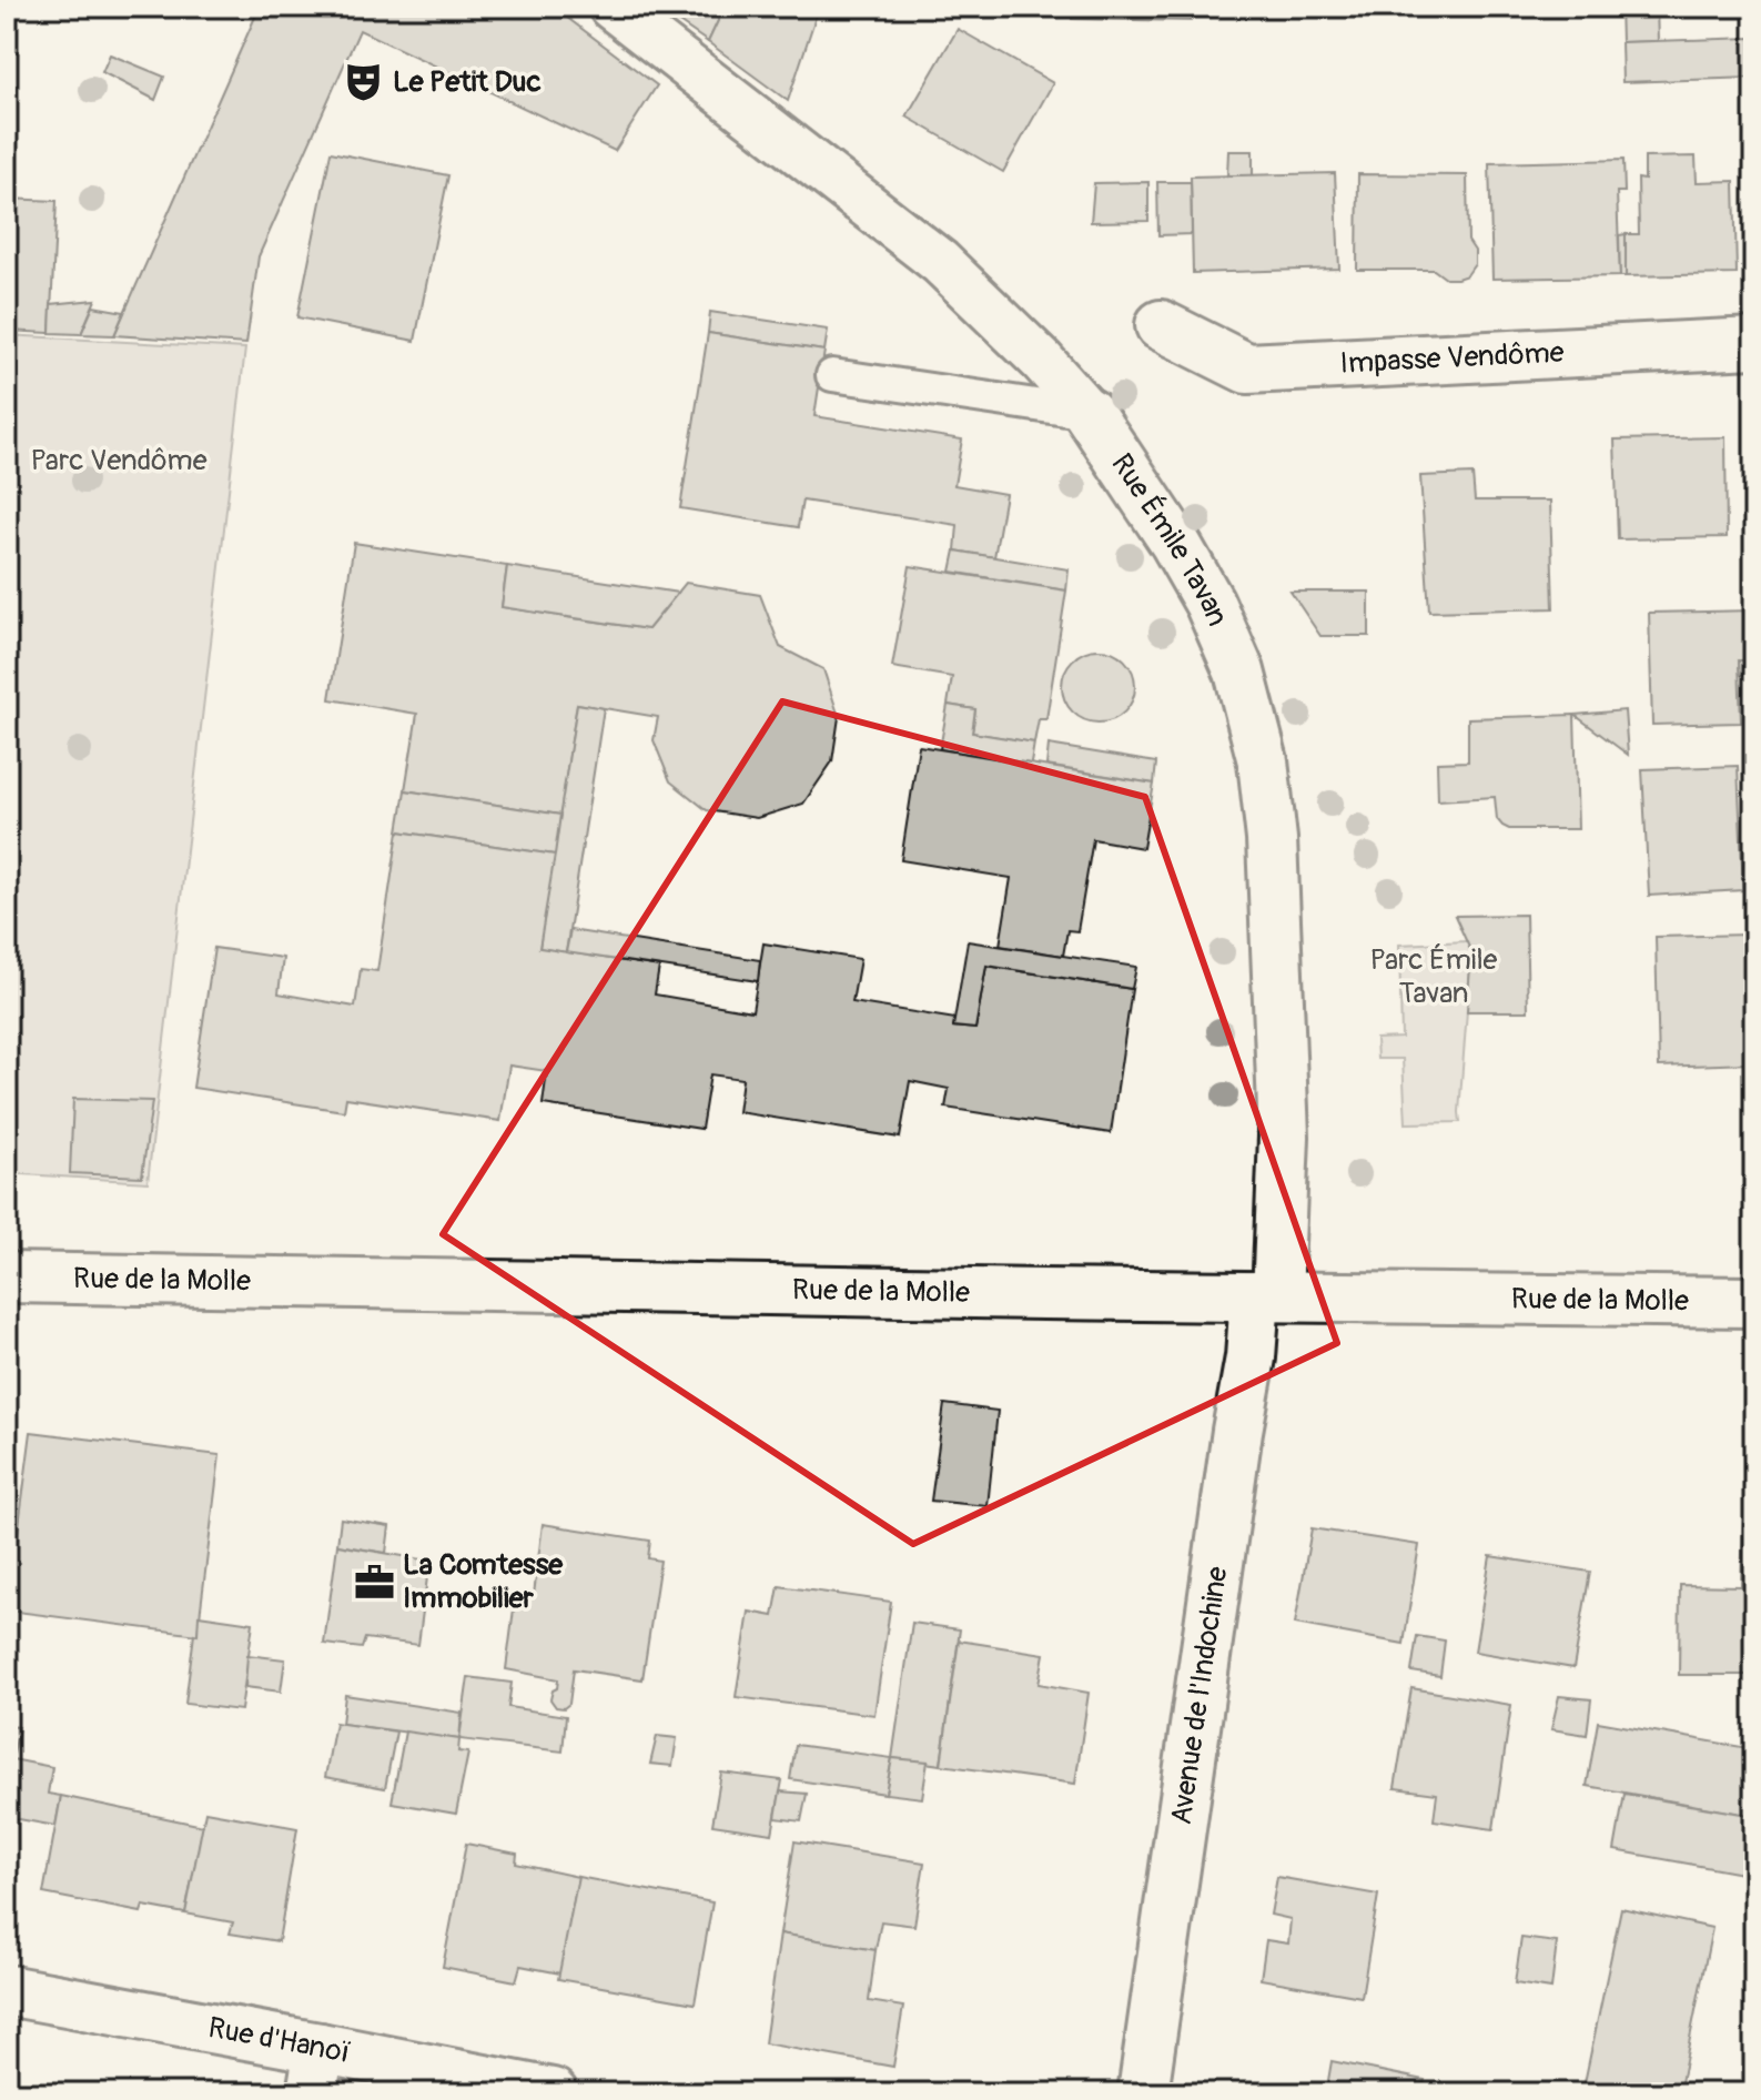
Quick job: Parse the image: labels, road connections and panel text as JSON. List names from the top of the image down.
{
  "streets": {
    "street": [
      "Impasse Vendôme",
      "Rue Émile Tavan",
      "Rue de la Molle",
      "Avenue de l'Indochine",
      "Rue d'Hanoï"
    ]
  },
  "crossings": [
    ["Rue Émile Tavan", "Rue de la Molle"],
    ["Rue Émile Tavan", "Avenue de l'Indochine"],
    ["Rue de la Molle", "Avenue de l'Indochine"]
  ],
  "parks": ["Parc Vendôme", "Parc Émile Tavan"],
  "places": {
    "theatre": ["Le Petit Duc"],
    "office": ["La Comtesse Immobilier"]
  }
}
